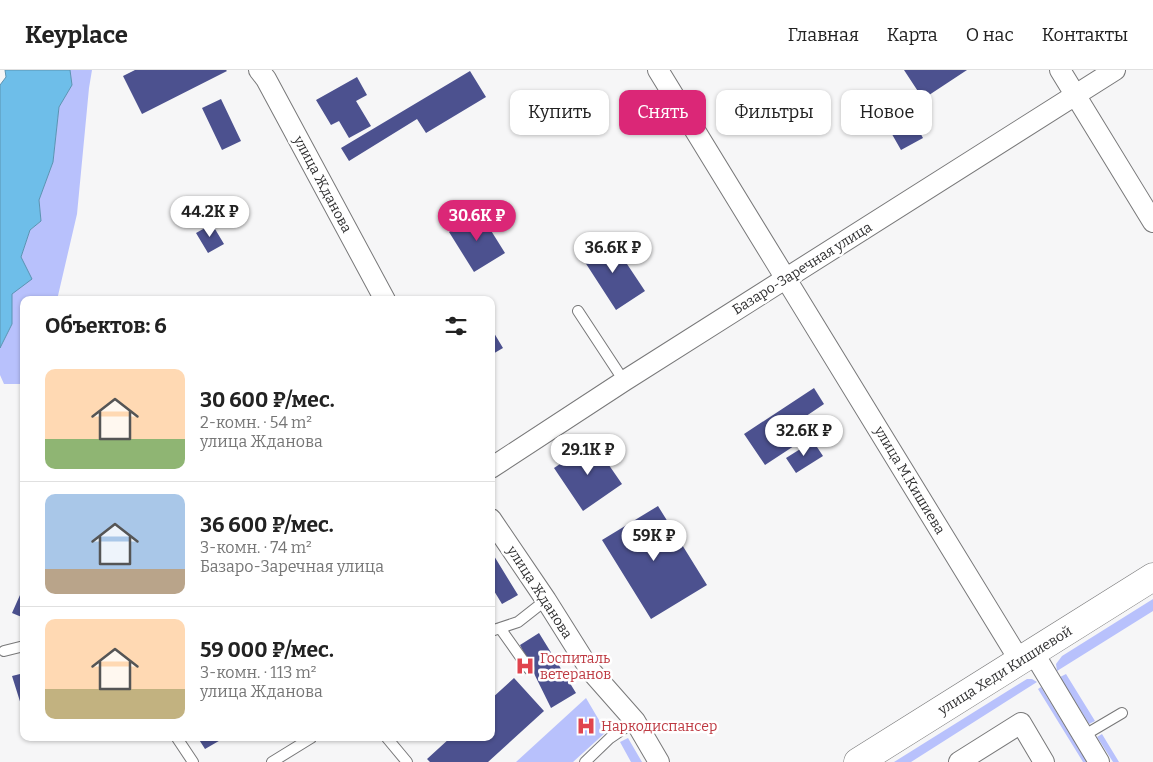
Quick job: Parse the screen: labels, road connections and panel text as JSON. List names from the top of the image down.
{
  "streets": {
    "main road": ["улица Хеди Кишиевой"],
    "street": ["улица Жданова", "Базаро-Заречная улица", "улица М.Кишиева"]
  },
  "crossings": [
    ["Базаро-Заречная улица", "улица М.Кишиева"],
    ["улица М.Кишиева", "улица Хеди Кишиевой"]
  ],
  "places": {
    "hospital": ["Госпиталь ветеранов", "Наркодиспансер"]
  },
  "page": {
    "header": "Keyplace",
    "nav": [
      "Главная",
      "Карта",
      "О нас",
      "Контакты"
    ],
    "chip": [
      "Купить",
      "Снять",
      "Фильтры",
      "Новое"
    ],
    "price": [
      "44.2K ₽",
      "30.6K ₽",
      "36.6K ₽",
      "32.6K ₽",
      "29.1K ₽",
      "59K ₽"
    ],
    "heading": "Объектов: 6",
    "list": [
      {
        "name": "30 600 ₽/мес.",
        "note": "2-комн. · 54 m² · улица Жданова"
      },
      {
        "name": "36 600 ₽/мес.",
        "note": "3-комн. · 74 m² · Базаро-Заречная улица"
      },
      {
        "name": "59 000 ₽/мес.",
        "note": "3-комн. · 113 m² · улица Жданова"
      }
    ]
  }
}
